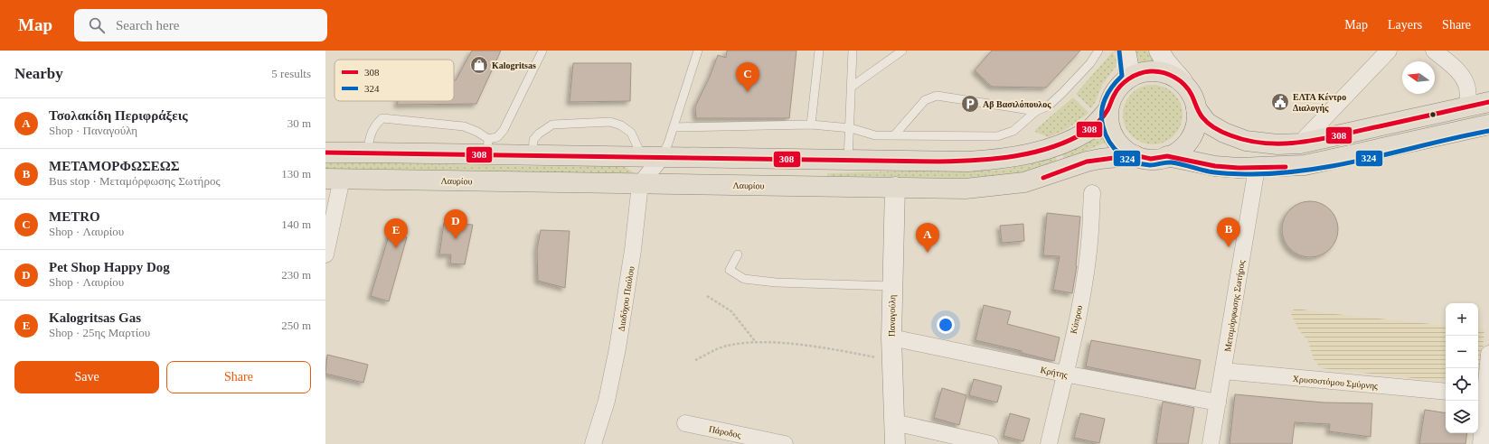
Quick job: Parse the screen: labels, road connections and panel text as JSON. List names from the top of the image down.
{
  "streets": {
    "main road": ["Λαυρίου"],
    "street": [
      "Διαδόχου Παύλου",
      "Μεταμόρφωσης Σωτήρος",
      "Παναγούλη",
      "Κύπρου",
      "Κρήτης",
      "Χρυσοστόμου Σμύρνης",
      "Πάροδος"
    ]
  },
  "crossings": [
    ["Λαυρίου", "Διαδόχου Παύλου"],
    ["Λαυρίου", "Μεταμόρφωσης Σωτήρος"],
    ["Λαυρίου", "Παναγούλη"],
    ["Μεταμόρφωσης Σωτήρος", "Κρήτης"],
    ["Μεταμόρφωσης Σωτήρος", "Χρυσοστόμου Σμύρνης"],
    ["Παναγούλη", "Κρήτης"],
    ["Κύπρου", "Κρήτης"]
  ],
  "places": {
    "shop": ["Kalogritsas"],
    "public building": ["ΕΛΤΑ Κέντρο Διαλογής"],
    "parking": ["Αβ Βασιλόπουλος"]
  },
  "lines": ["transit line 324", "transit line 308"],
  "legend": ["308", "324"],
  "north": "left",
  "page": {
    "header": "Map",
    "search": "Search here",
    "nav": ["Map", "Layers", "Share"],
    "heading": ["Nearby", "5 results"],
    "pins": [
      "C",
      "D",
      "B",
      "E",
      "A"
    ],
    "list": [
      {
        "mark": "A",
        "name": "Τσολακίδη Περιφράξεις",
        "note": "Shop · Παναγούλη",
        "value": "30 m"
      },
      {
        "mark": "B",
        "name": "ΜΕΤΑΜΟΡΦΩΣΕΩΣ",
        "note": "Bus stop · Μεταμόρφωσης Σωτήρος",
        "value": "130 m"
      },
      {
        "mark": "C",
        "name": "METRO",
        "note": "Shop · Λαυρίου",
        "value": "140 m"
      },
      {
        "mark": "D",
        "name": "Pet Shop Happy Dog",
        "note": "Shop · Λαυρίου",
        "value": "230 m"
      },
      {
        "mark": "E",
        "name": "Kalogritsas Gas",
        "note": "Shop · 25ης Μαρτίου",
        "value": "250 m"
      }
    ],
    "map_buttons": ["+", "−"],
    "buttons": ["Save", "Share"]
  }
}
